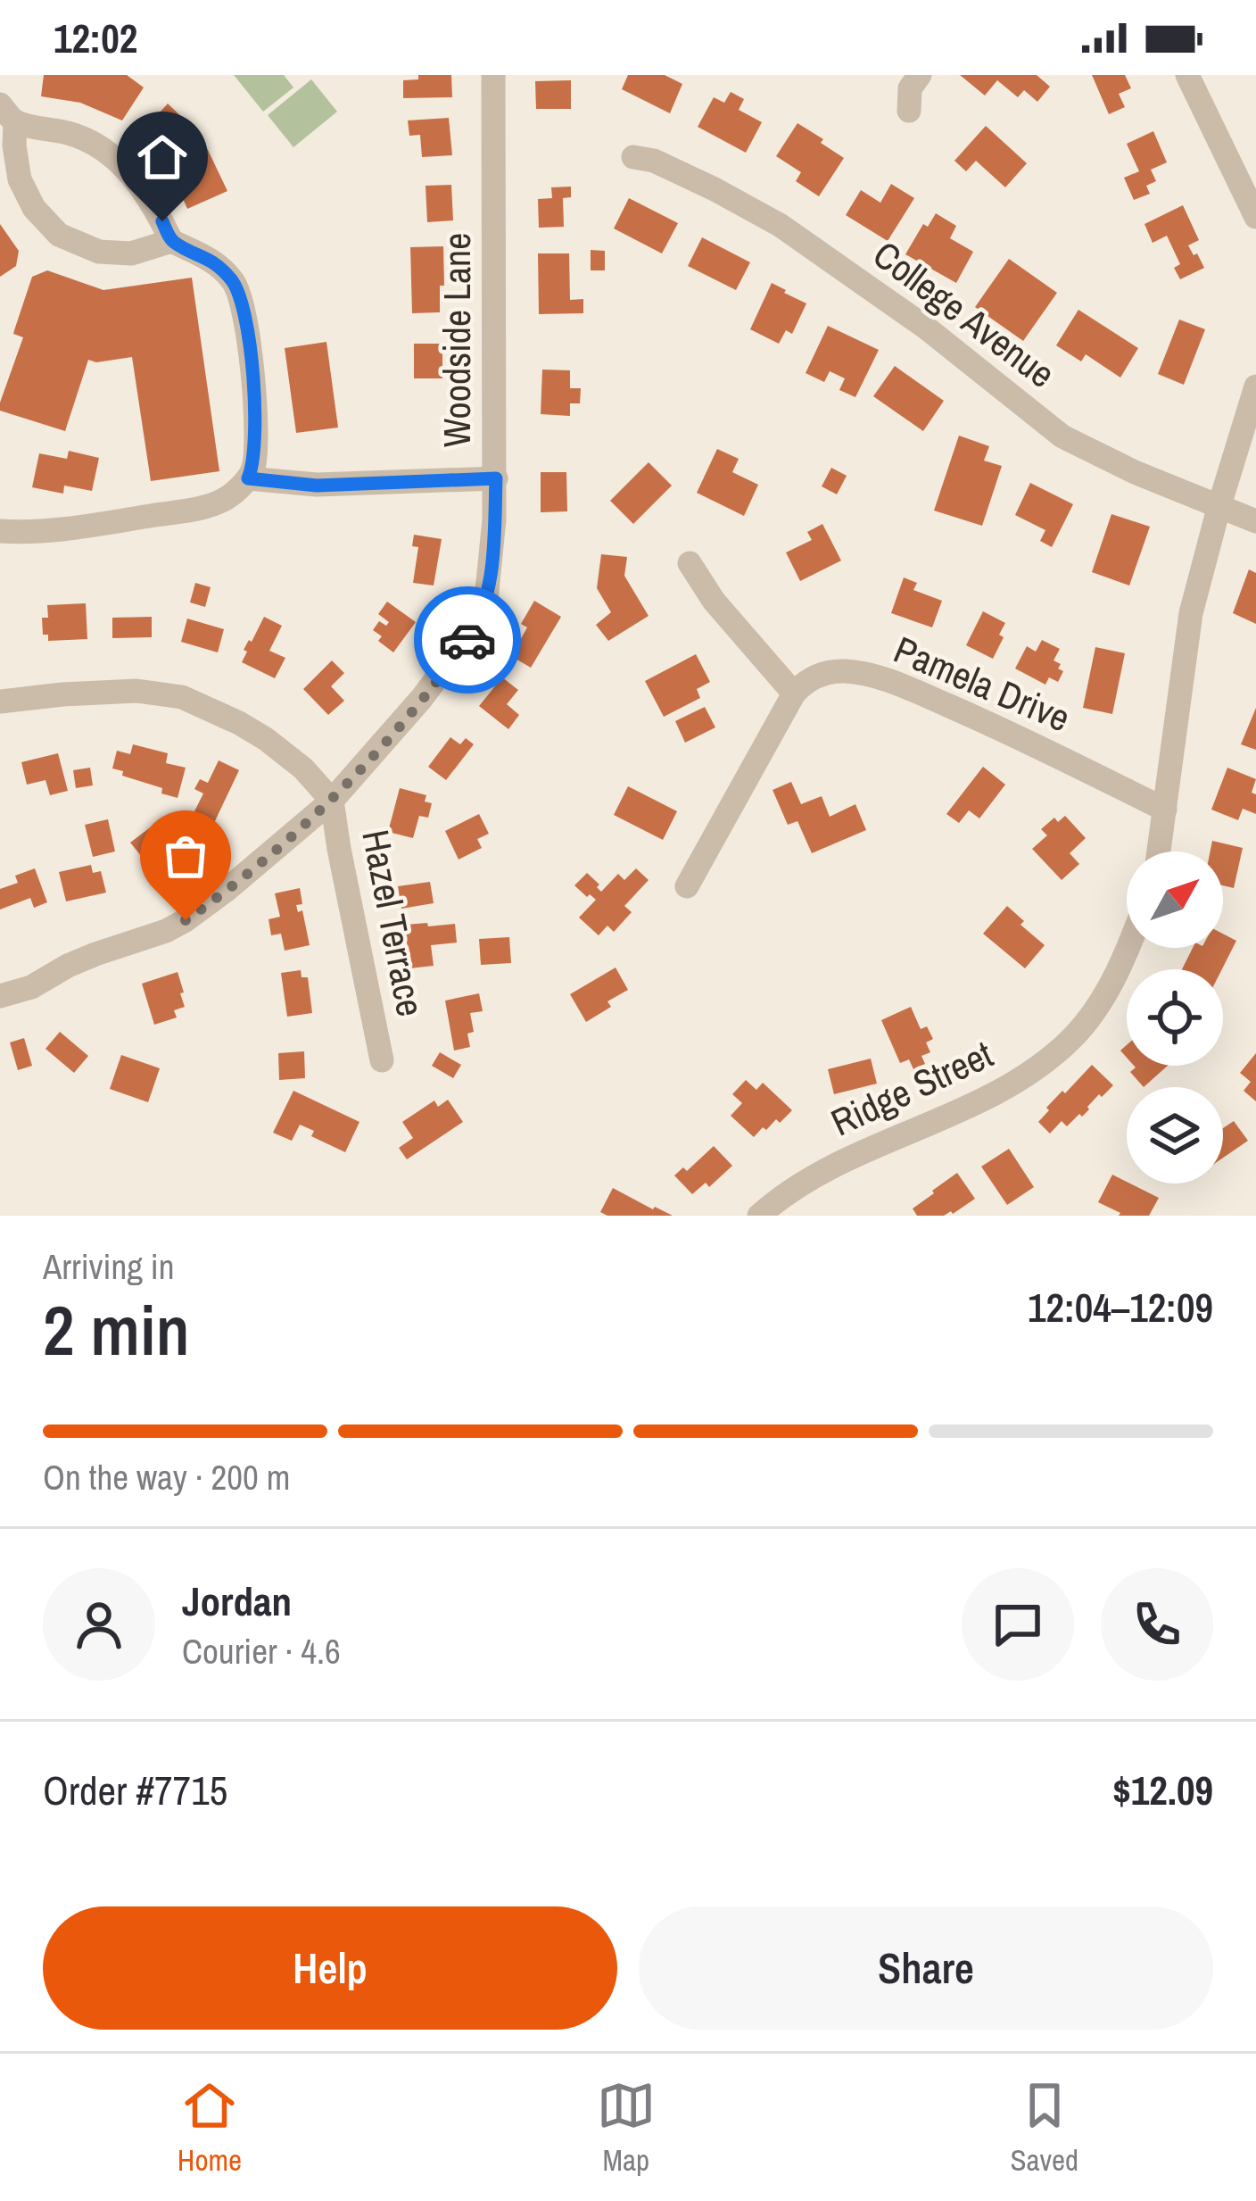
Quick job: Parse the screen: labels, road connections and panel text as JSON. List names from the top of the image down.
{
  "streets": {
    "street": [
      "College Avenue",
      "Woodside Lane",
      "Pamela Drive",
      "Hazel Terrace",
      "Ridge Street"
    ]
  },
  "crossings": [
    ["Woodside Lane", "Hazel Terrace"]
  ],
  "north": "top right",
  "page": {
    "status": "12:02",
    "heading": ["2 min", "Arriving in", "12:04–12:09"],
    "panel": [
      "Jordan",
      "Courier · 4.6",
      "Order #7715",
      "$12.09"
    ],
    "bar": "On the way · 200 m",
    "buttons": ["Help", "Share"],
    "tabs": ["Home", "Map", "Saved"]
  }
}
